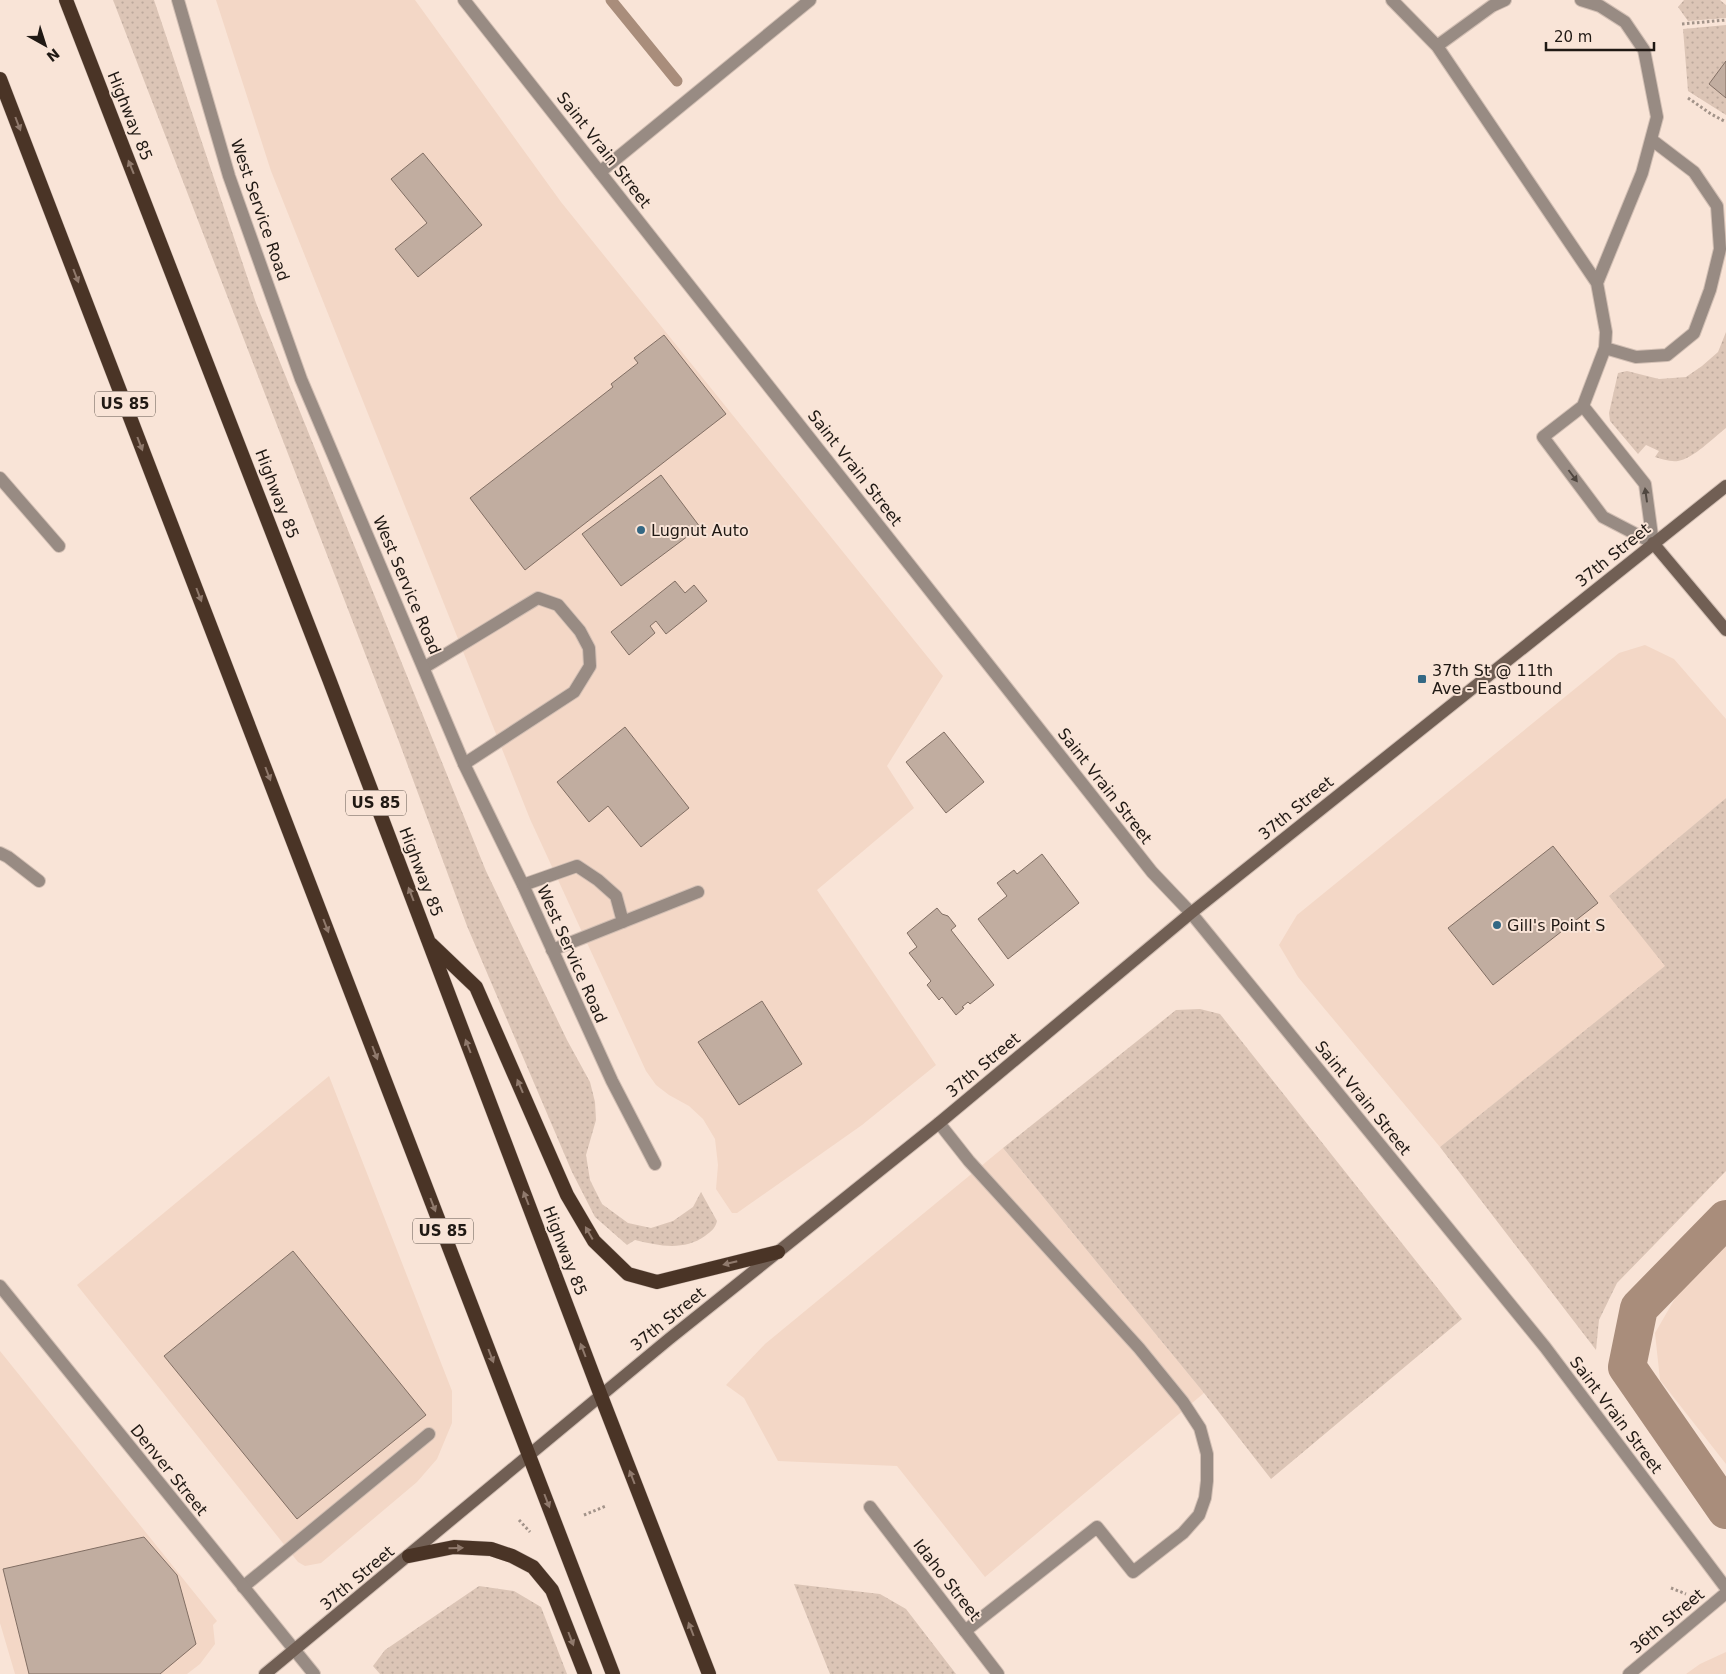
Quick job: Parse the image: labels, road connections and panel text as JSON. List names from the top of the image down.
{
  "streets": {
    "highway": ["Highway 85", "US 85"],
    "main road": ["37th Street"],
    "street": [
      "Saint Vrain Street",
      "West Service Road",
      "Denver Street",
      "Idaho Street",
      "36th Street"
    ]
  },
  "crossings": [
    ["Highway 85", "37th Street"],
    ["Saint Vrain Street", "37th Street"],
    ["US 85", "37th Street"],
    ["37th Street", "Denver Street"]
  ],
  "places": {
    "other": ["Lugnut Auto", "Gill's Point S"],
    "transit": ["37th St @ 11th Ave - Eastbound"]
  },
  "scale_bar": "20 m",
  "north": "bottom right"
}
